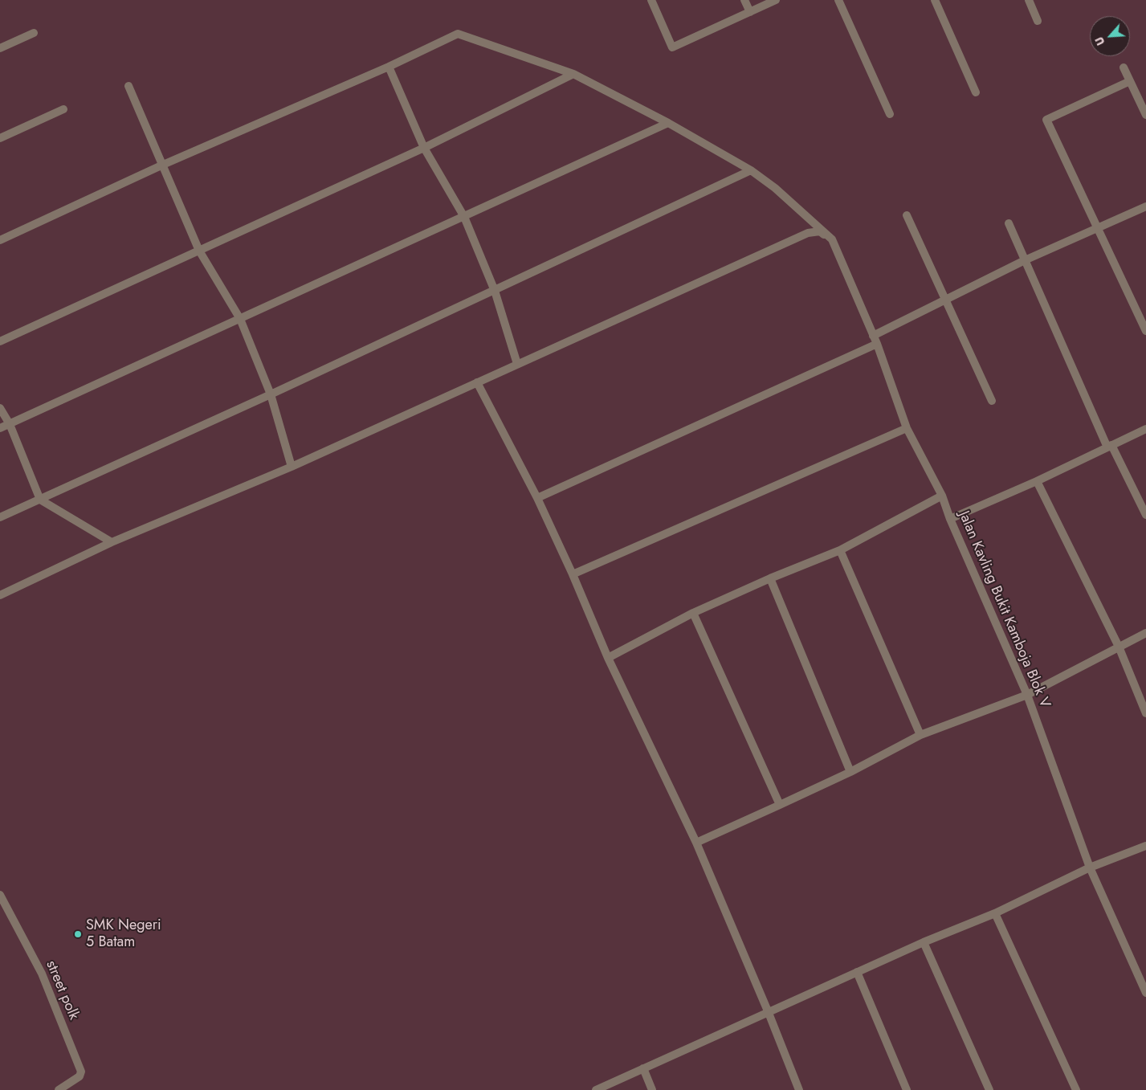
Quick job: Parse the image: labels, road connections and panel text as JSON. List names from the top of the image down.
{
  "streets": {
    "street": ["Jalan Kavling Bukit Kamboja Blok V", "street polk"]
  },
  "places": ["SMK Negeri 5 Batam"],
  "north": "bottom left"
}
